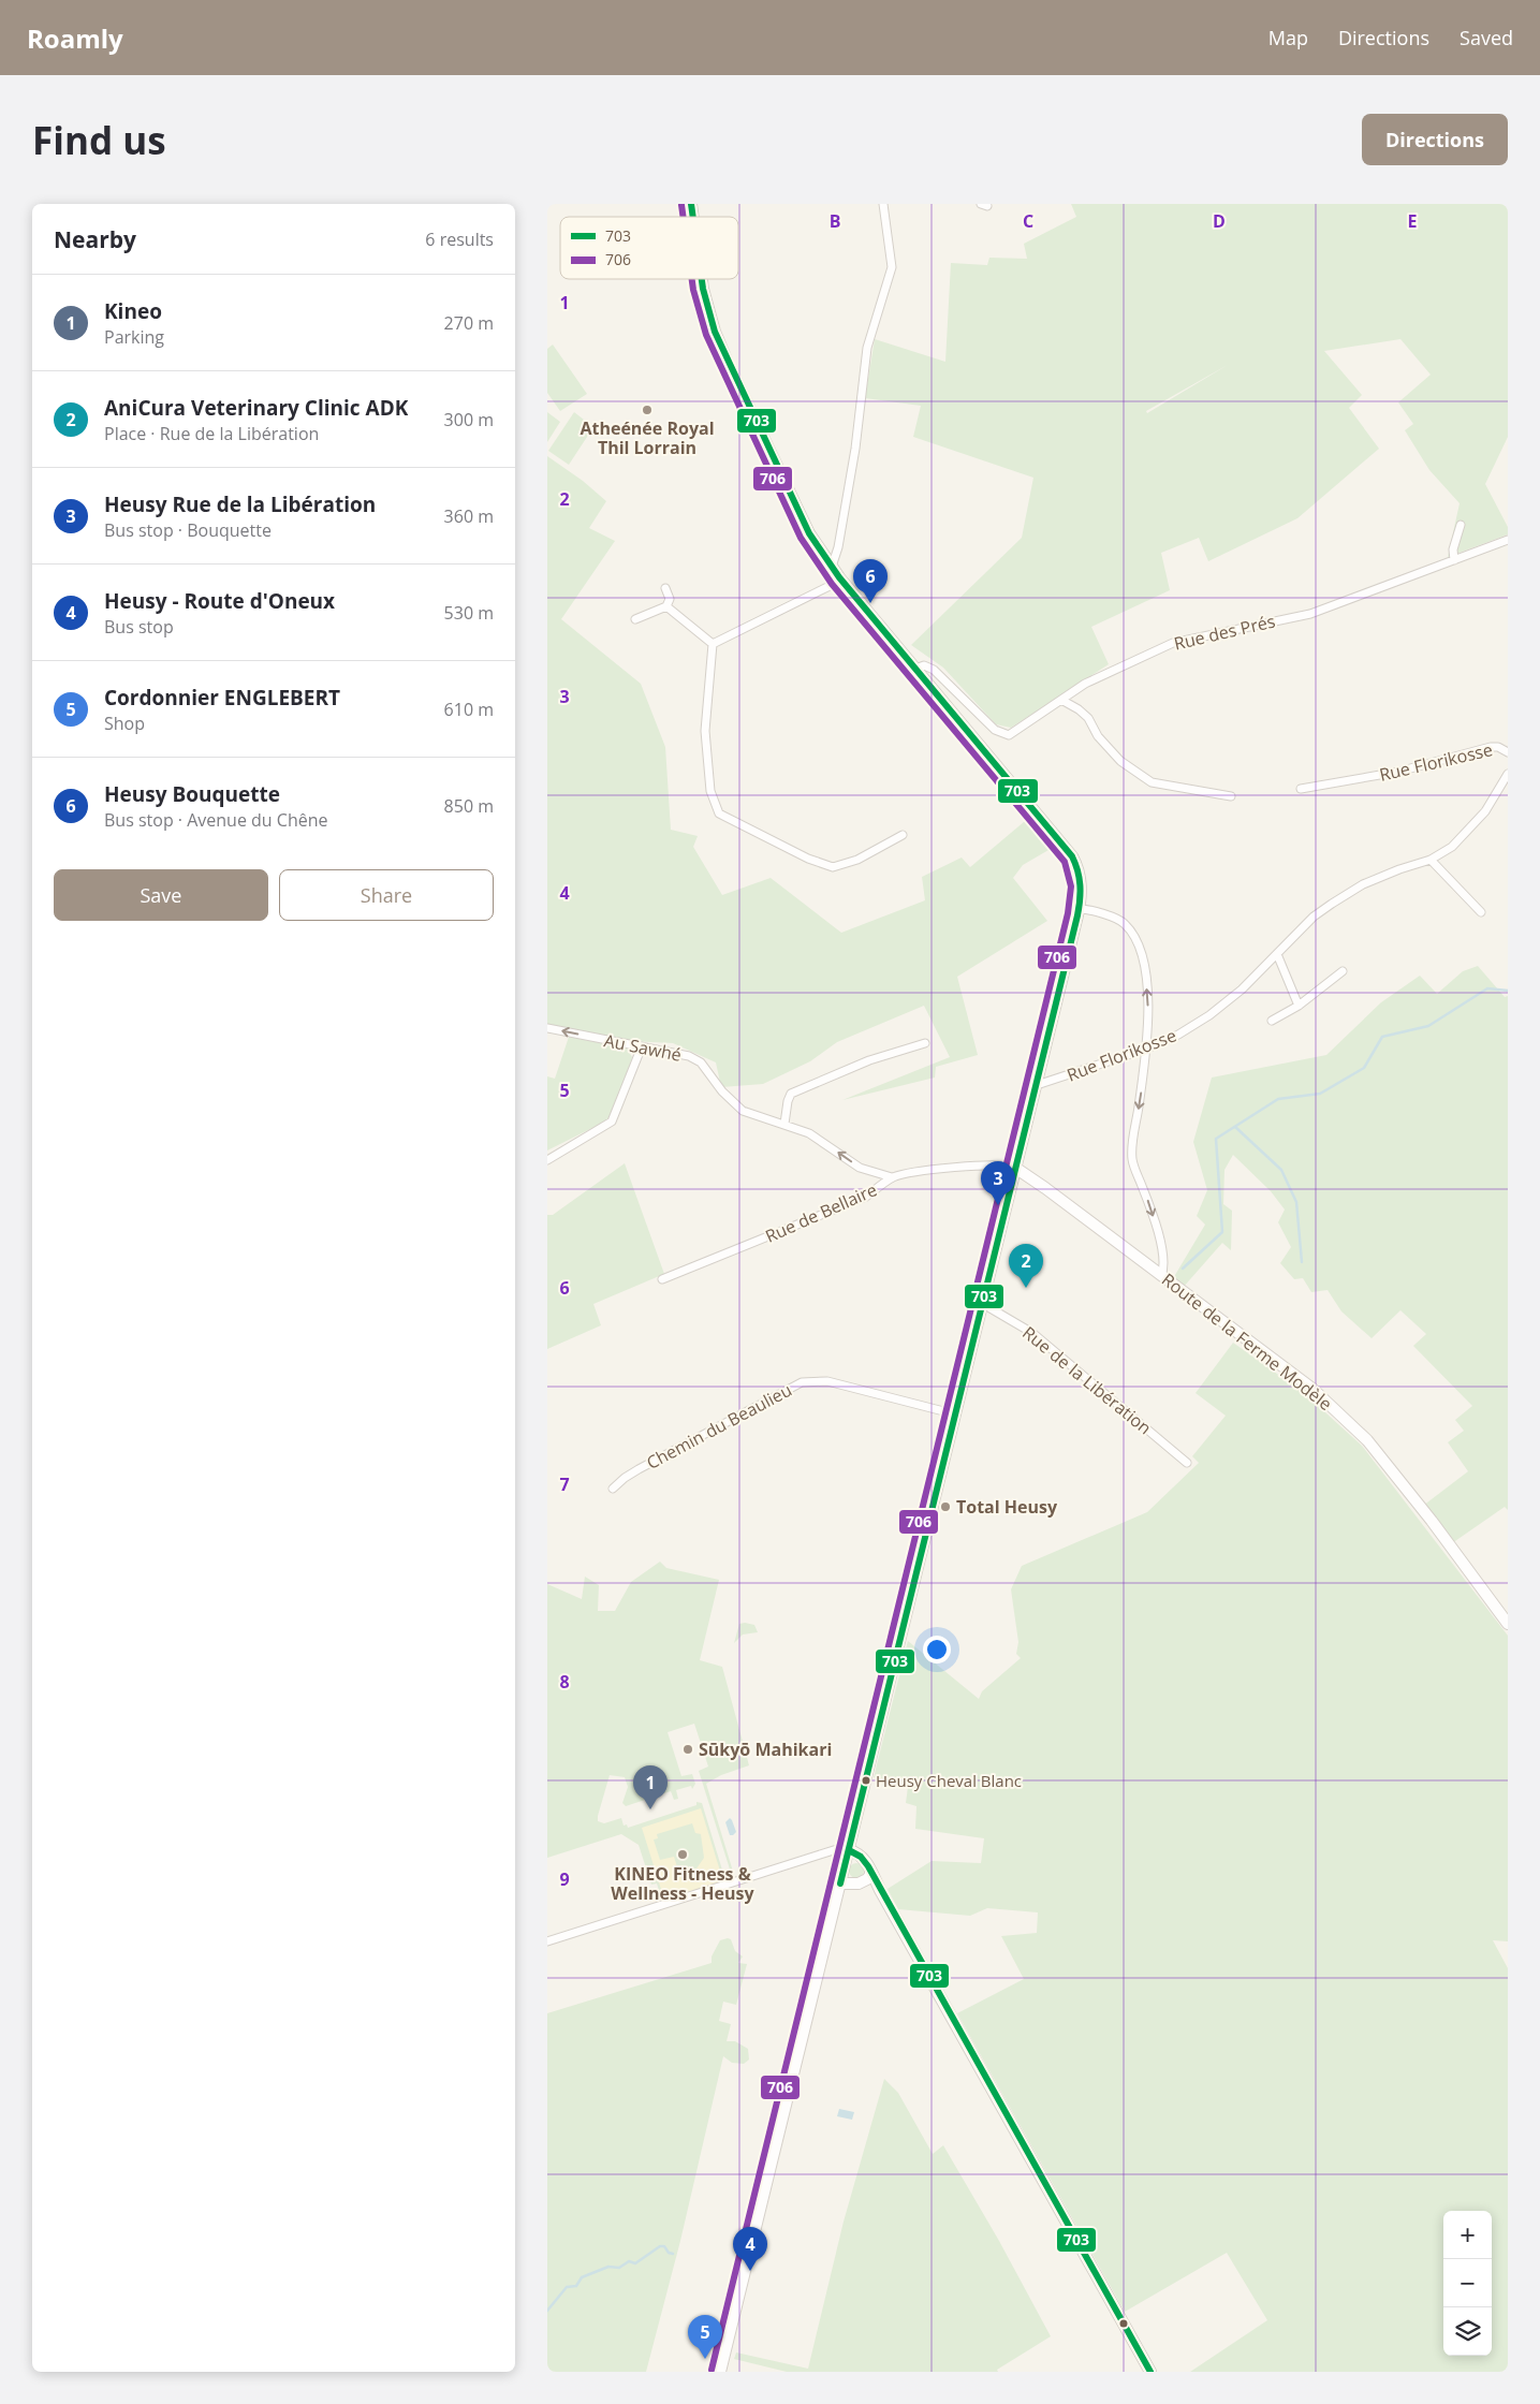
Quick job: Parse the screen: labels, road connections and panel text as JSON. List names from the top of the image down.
{
  "streets": {
    "main road": ["Route de la Ferme Modèle"],
    "street": [
      "Rue des Prés",
      "Rue Florikosse",
      "Au Sawhé",
      "Rue de Bellaire",
      "Rue de la Libération",
      "Chemin du Beaulieu"
    ]
  },
  "crossings": [
    ["Au Sawhé", "Rue de Bellaire"],
    ["Rue de Bellaire", "Route de la Ferme Modèle"]
  ],
  "one_way": ["Au Sawhé"],
  "places": [
    "Atheénée Royal Thil Lorrain",
    "Total Heusy",
    "Sūkyō Mahikari",
    "Heusy Cheval Blanc",
    "KINEO Fitness & Wellness - Heusy"
  ],
  "lines": ["transit line 703", "transit line 706"],
  "legend": ["703", "706"],
  "page": {
    "header": "Roamly",
    "nav": ["Map", "Directions", "Saved"],
    "buttons": [
      "Directions",
      ["Save", "Share"]
    ],
    "title": "Find us",
    "heading": ["Nearby", "6 results"],
    "list": [
      {
        "mark": "1",
        "name": "Kineo",
        "note": "Parking",
        "value": "270 m"
      },
      {
        "mark": "2",
        "name": "AniCura Veterinary Clinic ADK",
        "note": "Place · Rue de la Libération",
        "value": "300 m"
      },
      {
        "mark": "3",
        "name": "Heusy Rue de la Libération",
        "note": "Bus stop · Bouquette",
        "value": "360 m"
      },
      {
        "mark": "4",
        "name": "Heusy - Route d'Oneux",
        "note": "Bus stop",
        "value": "530 m"
      },
      {
        "mark": "5",
        "name": "Cordonnier ENGLEBERT",
        "note": "Shop",
        "value": "610 m"
      },
      {
        "mark": "6",
        "name": "Heusy Bouquette",
        "note": "Bus stop · Avenue du Chêne",
        "value": "850 m"
      }
    ],
    "pins": [
      "6",
      "3",
      "2",
      "1",
      "4",
      "5"
    ],
    "map_buttons": ["+", "−"]
  },
  "grid": {
    "columns": [
      "B",
      "C",
      "D",
      "E"
    ],
    "rows": [
      "1",
      "2",
      "3",
      "4",
      "5",
      "6",
      "7",
      "8",
      "9"
    ]
  }
}
